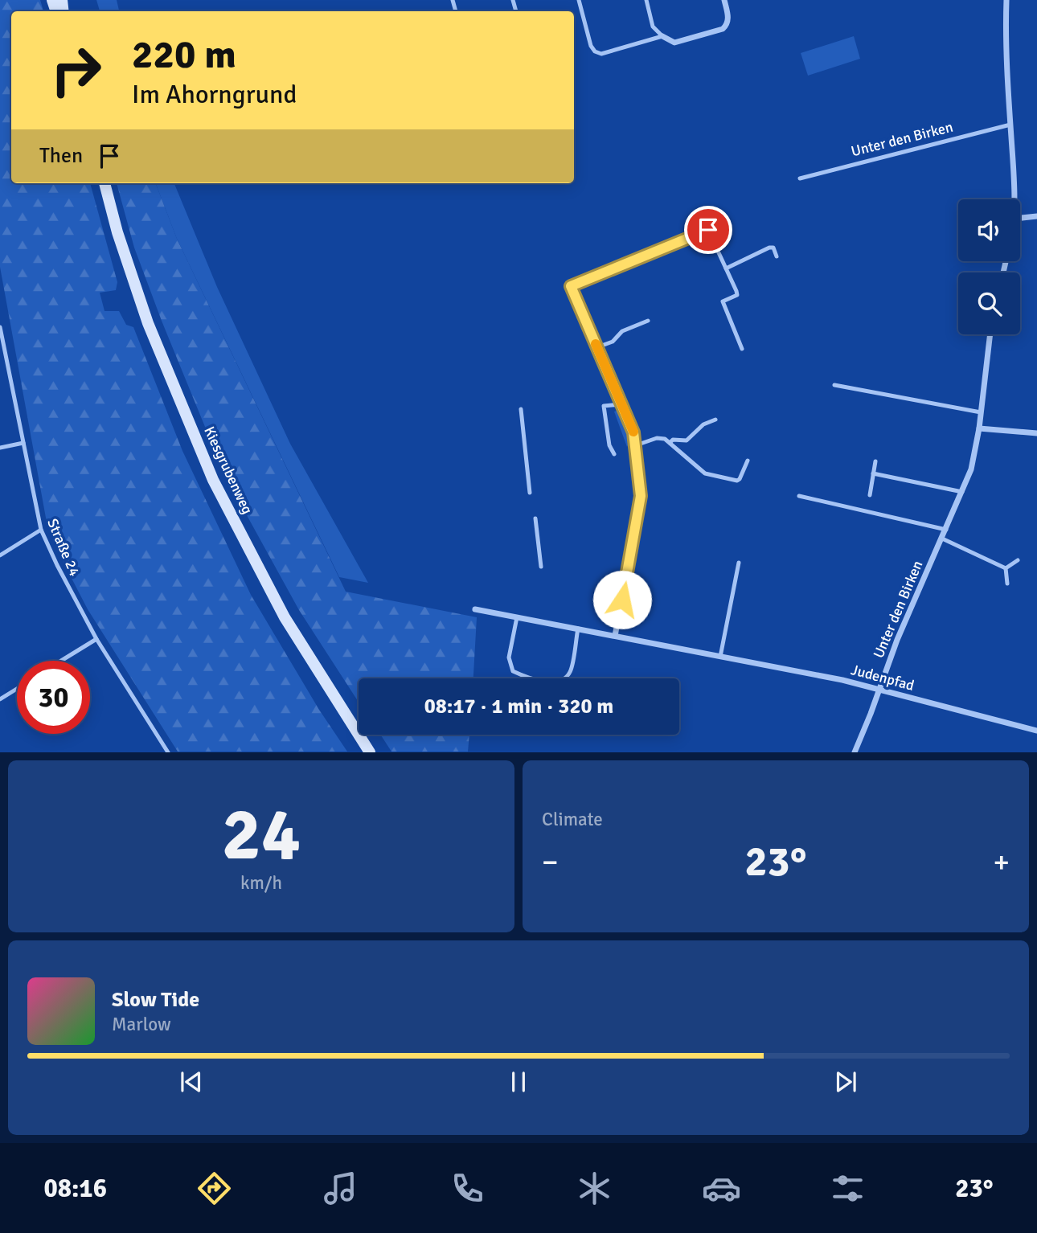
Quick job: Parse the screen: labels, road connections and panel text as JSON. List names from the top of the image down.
{
  "streets": {
    "main road": ["Kiesgrubenweg"],
    "street": ["Unter den Birken", "Judenpfad"],
    "lane": ["Straße 24"]
  },
  "crossings": [
    ["Unter den Birken", "Judenpfad"]
  ],
  "page": {
    "turn": ["220 m", "Im Ahorngrund"],
    "then": "Then",
    "limit": "30",
    "trip": "08:17 · 1 min · 320 m",
    "tile": [
      ["24", "km/h"],
      "Climate"
    ],
    "heat": ["−", "23°", "+"],
    "song": ["Slow Tide", "Marlow"],
    "tabs": ["08:16", "23°"]
  }
}
